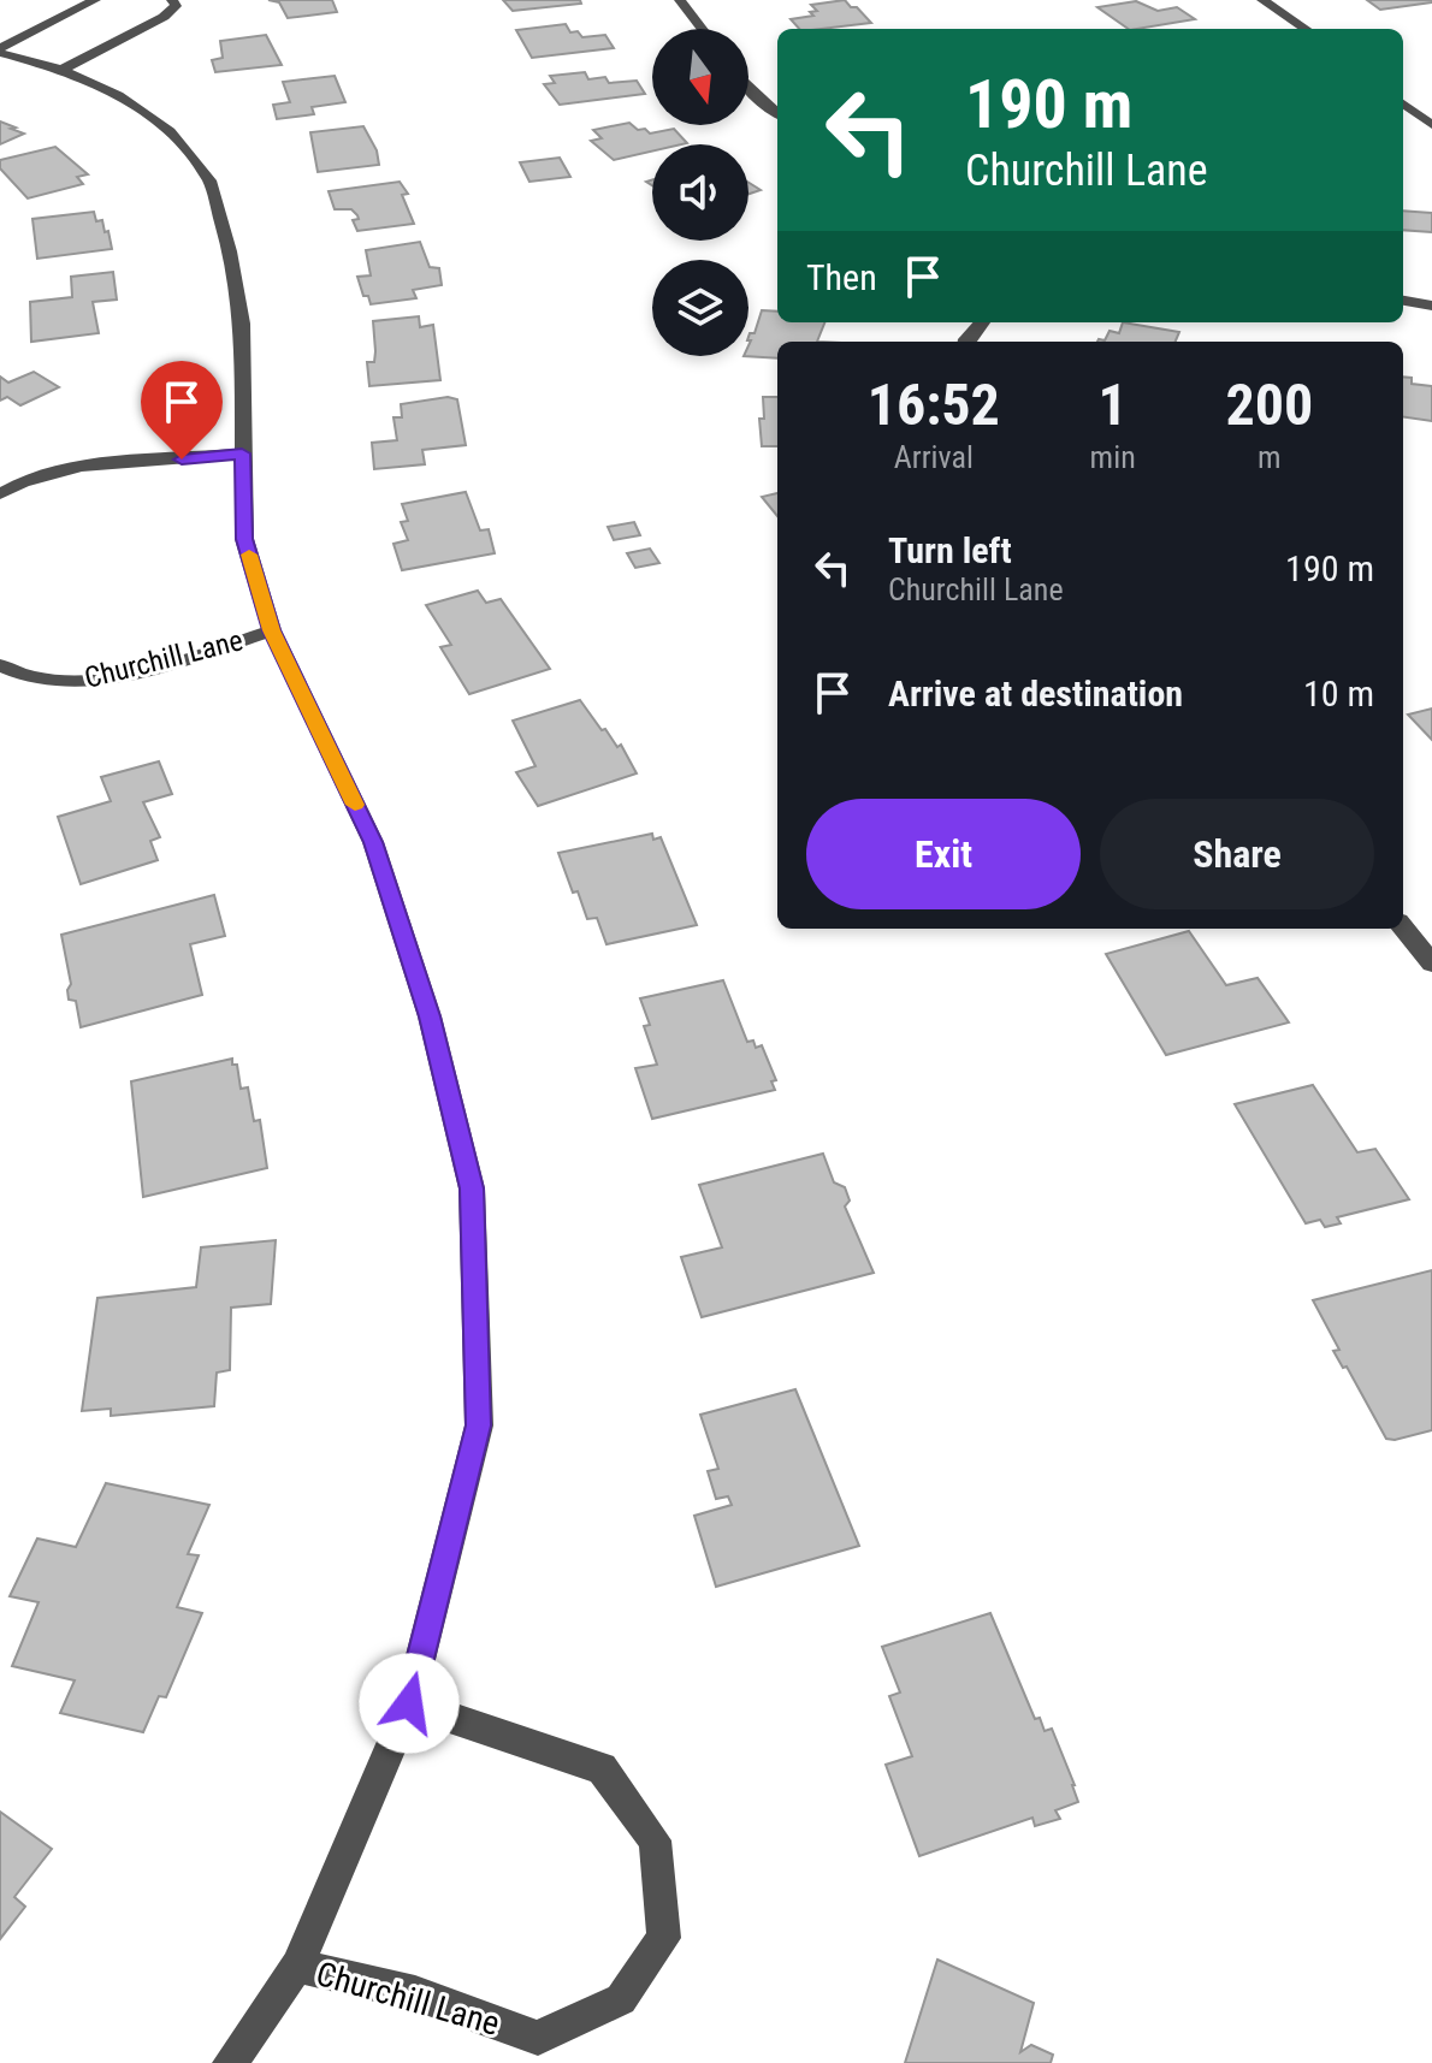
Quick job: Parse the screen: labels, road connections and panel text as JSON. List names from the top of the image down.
{
  "streets": {
    "street": ["Churchill Lane"]
  },
  "north": "bottom",
  "page": {
    "turn": ["190 m", "Churchill Lane"],
    "then": "Then",
    "eta": [
      "16:52",
      "Arrival",
      "1",
      "min",
      "200",
      "m"
    ],
    "list": [
      {
        "name": "Turn left",
        "note": "Churchill Lane",
        "value": "190 m"
      },
      {
        "name": "Arrive at destination",
        "value": "10 m"
      }
    ],
    "buttons": ["Exit", "Share"]
  }
}
